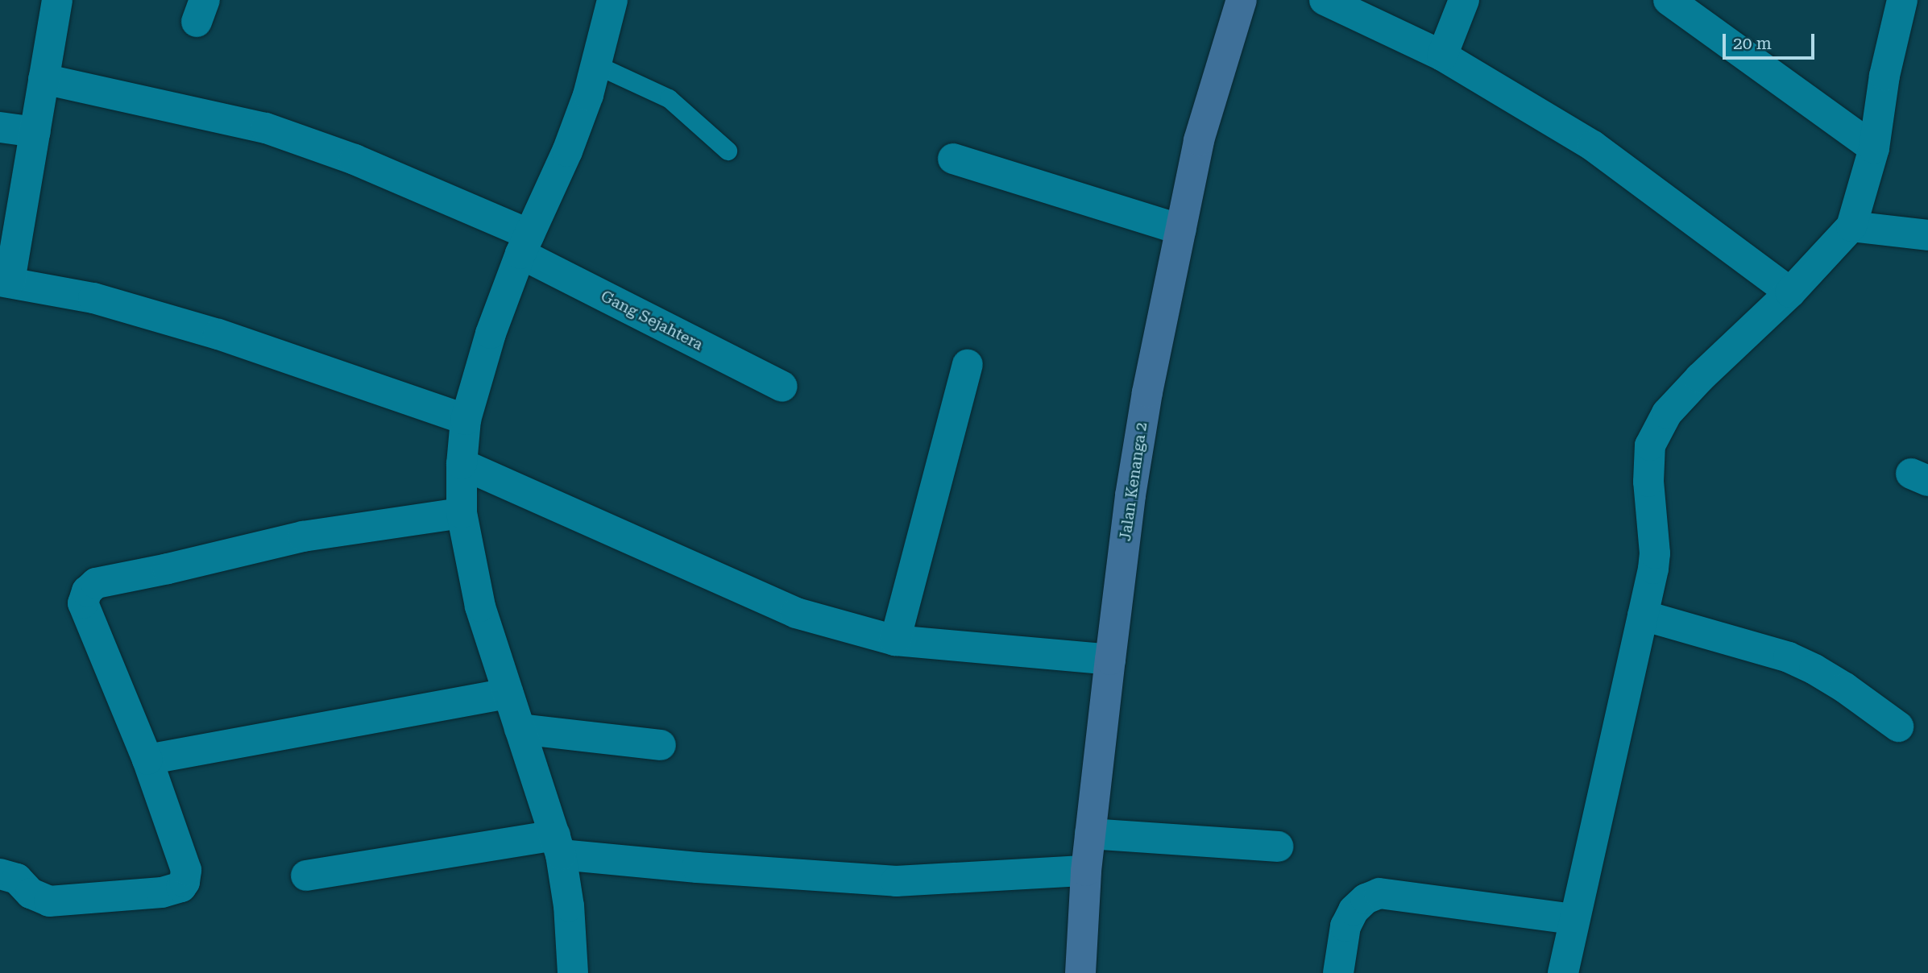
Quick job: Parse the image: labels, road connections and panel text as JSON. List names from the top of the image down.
{
  "streets": {
    "main road": ["Jalan Kenanga 2"],
    "street": ["Gang Sejahtera"]
  },
  "scale_bar": "20 m"
}
